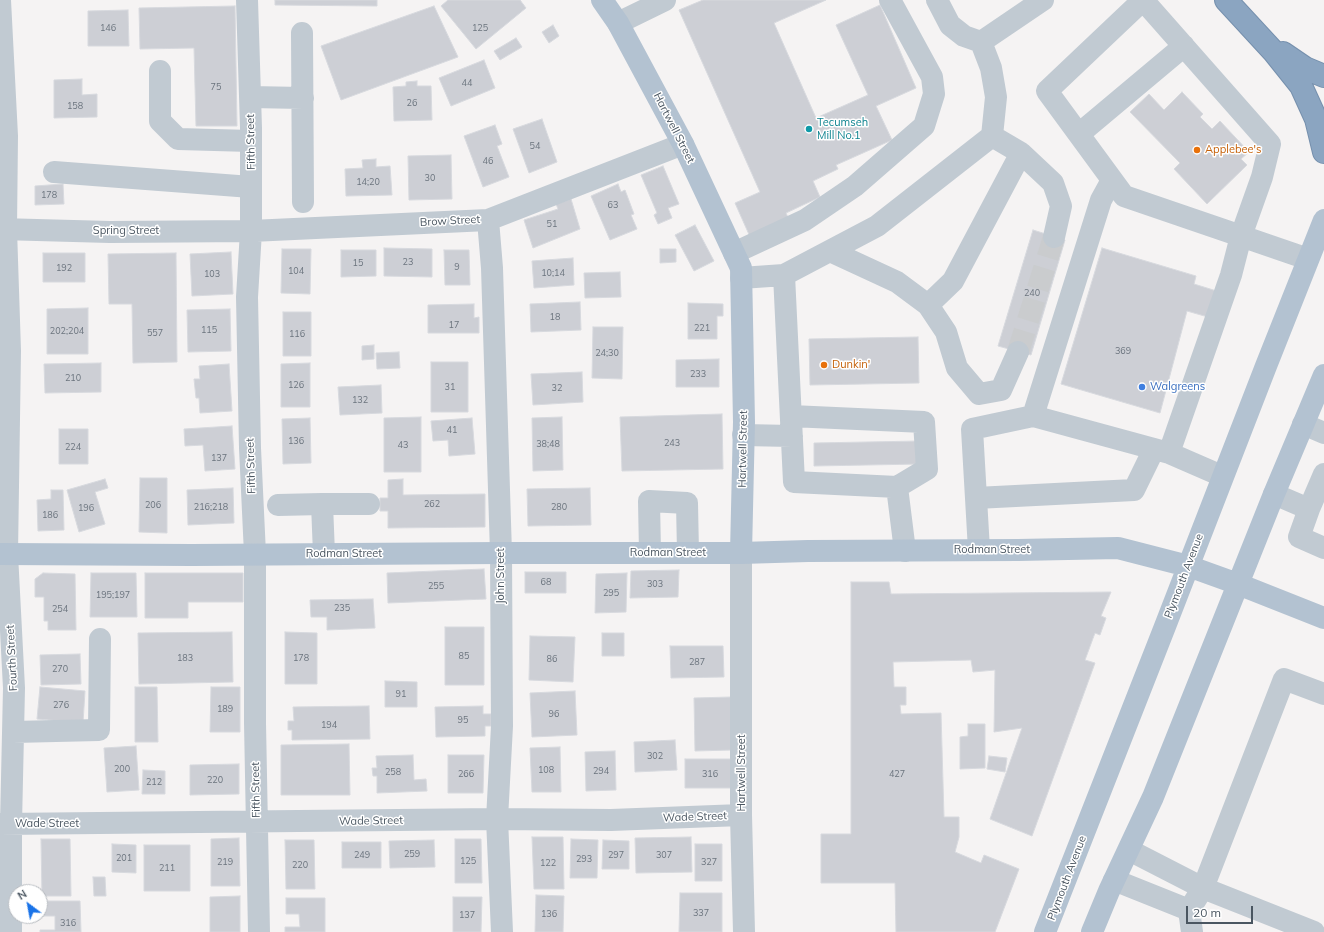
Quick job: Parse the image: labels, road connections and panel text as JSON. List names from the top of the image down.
{
  "streets": {
    "main road": ["Hartwell Street", "Rodman Street", "Plymouth Avenue"],
    "street": [
      "Fifth Street",
      "Brow Street",
      "Spring Street",
      "John Street",
      "Fourth Street",
      "Wade Street"
    ]
  },
  "crossings": [
    ["Hartwell Street", "Brow Street"],
    ["Hartwell Street", "Rodman Street"],
    ["Hartwell Street", "Wade Street"],
    ["Fifth Street", "Brow Street"],
    ["Fifth Street", "Spring Street"],
    ["Fifth Street", "Rodman Street"],
    ["Fifth Street", "Wade Street"],
    ["Brow Street", "Spring Street"],
    ["Brow Street", "John Street"],
    ["Spring Street", "Fourth Street"],
    ["Rodman Street", "John Street"],
    ["Rodman Street", "Plymouth Avenue"],
    ["Rodman Street", "Fourth Street"],
    ["John Street", "Wade Street"],
    ["Fourth Street", "Wade Street"]
  ],
  "places": [
    "Tecumseh Mill No.1",
    "Applebee's",
    "Dunkin'",
    "Walgreens"
  ],
  "house_numbers": [
    "146",
    "125",
    "44",
    "75",
    "26",
    "158",
    "54",
    "46",
    "30",
    "14;20",
    "178",
    "63",
    "51",
    "23",
    "15",
    "9",
    "192",
    "104",
    "10;14",
    "103",
    "240",
    "18",
    "17",
    "221",
    "115",
    "202;204",
    "557",
    "116",
    "369",
    "24;30",
    "233",
    "210",
    "126",
    "31",
    "32",
    "132",
    "41",
    "136",
    "243",
    "38;48",
    "43",
    "224",
    "137",
    "262",
    "206",
    "216;218",
    "280",
    "196",
    "186",
    "68",
    "303",
    "255",
    "295",
    "195;197",
    "235",
    "254",
    "85",
    "183",
    "178",
    "86",
    "287",
    "270",
    "91",
    "276",
    "189",
    "96",
    "95",
    "194",
    "302",
    "200",
    "108",
    "294",
    "258",
    "266",
    "316",
    "427",
    "220",
    "212",
    "259",
    "249",
    "297",
    "307",
    "201",
    "293",
    "125",
    "219",
    "327",
    "122",
    "220",
    "211",
    "337",
    "136",
    "137",
    "316"
  ],
  "scale_bar": "20 m",
  "north": "top left"
}
